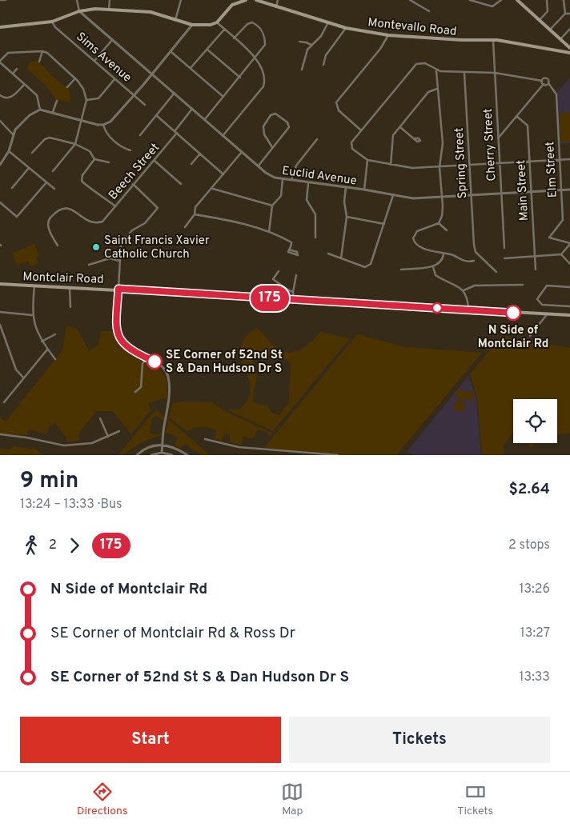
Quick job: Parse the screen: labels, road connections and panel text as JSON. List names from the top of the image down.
{
  "streets": {
    "main road": ["Montevallo Road", "Montclair Road"],
    "street": [
      "Sims Avenue",
      "Cherry Street",
      "Spring Street",
      "Elm Street",
      "Beech Street",
      "Euclid Avenue",
      "Main Street"
    ]
  },
  "crossings": [
    ["Montevallo Road", "Cherry Street"],
    ["Cherry Street", "Euclid Avenue"],
    ["Spring Street", "Euclid Avenue"],
    ["Elm Street", "Euclid Avenue"],
    ["Beech Street", "Euclid Avenue"],
    ["Euclid Avenue", "Main Street"]
  ],
  "places": ["Saint Francis Xavier Catholic Church", "N Side of Montclair Rd", "SE Corner of 52nd St S & Dan Hudson Dr S"],
  "lines": ["bus line 175"],
  "page": {
    "on_map": "175",
    "heading": ["9 min", "13:24 – 13:33 · Bus", "$2.64"],
    "legs": ["2", "175", "2 stops"],
    "list": [
      {
        "name": "N Side of Montclair Rd",
        "value": "13:26"
      },
      {
        "name": "SE Corner of Montclair Rd & Ross Dr",
        "value": "13:27"
      },
      {
        "name": "SE Corner of 52nd St S & Dan Hudson Dr S",
        "value": "13:33"
      }
    ],
    "buttons": ["Start", "Tickets"],
    "tabs": ["Directions", "Map", "Tickets"]
  }
}
